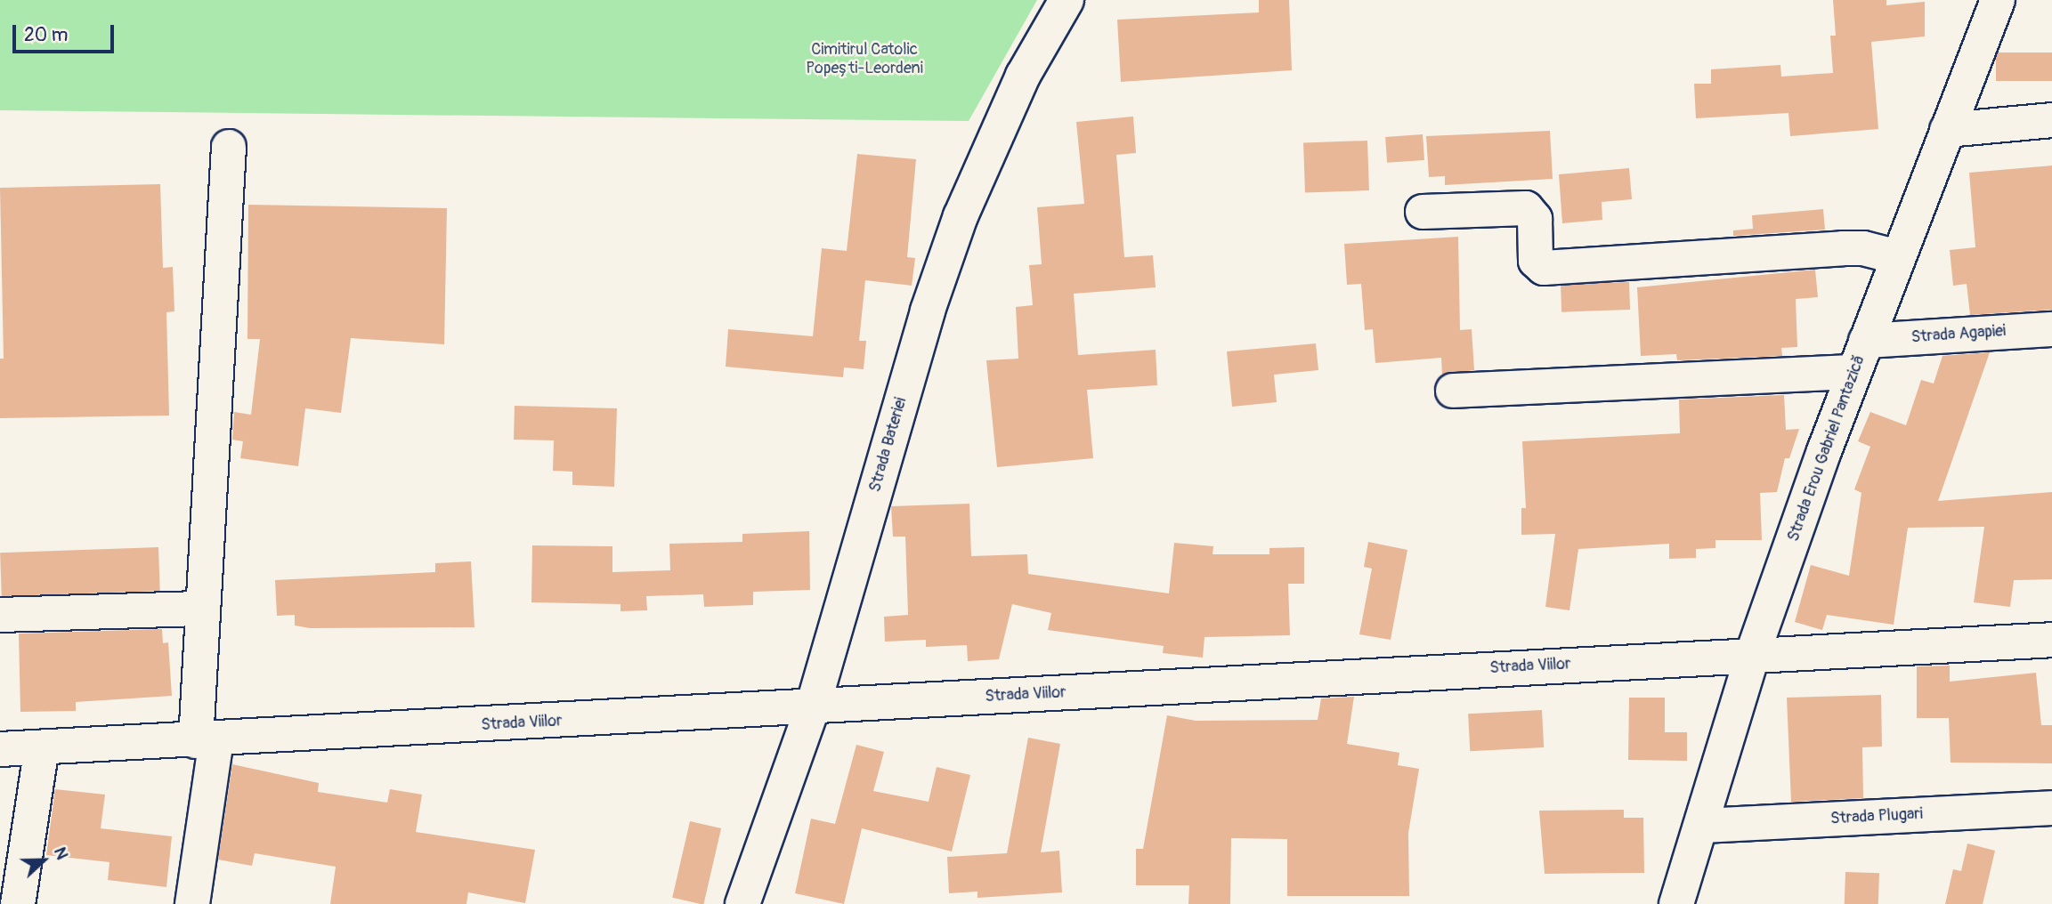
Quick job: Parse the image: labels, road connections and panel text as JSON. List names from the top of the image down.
{
  "streets": {
    "street": [
      "Strada Agapiei",
      "Strada Bateriei",
      "Strada Erou Gabriel Pantazică",
      "Strada Viilor",
      "Strada Plugari"
    ]
  },
  "crossings": [
    ["Strada Agapiei", "Strada Erou Gabriel Pantazică"],
    ["Strada Bateriei", "Strada Viilor"],
    ["Strada Erou Gabriel Pantazică", "Strada Viilor"],
    ["Strada Erou Gabriel Pantazică", "Strada Plugari"]
  ],
  "parks": ["Cimitirul Catolic Popești-Leordeni"],
  "scale_bar": "20 m",
  "north": "right"
}
